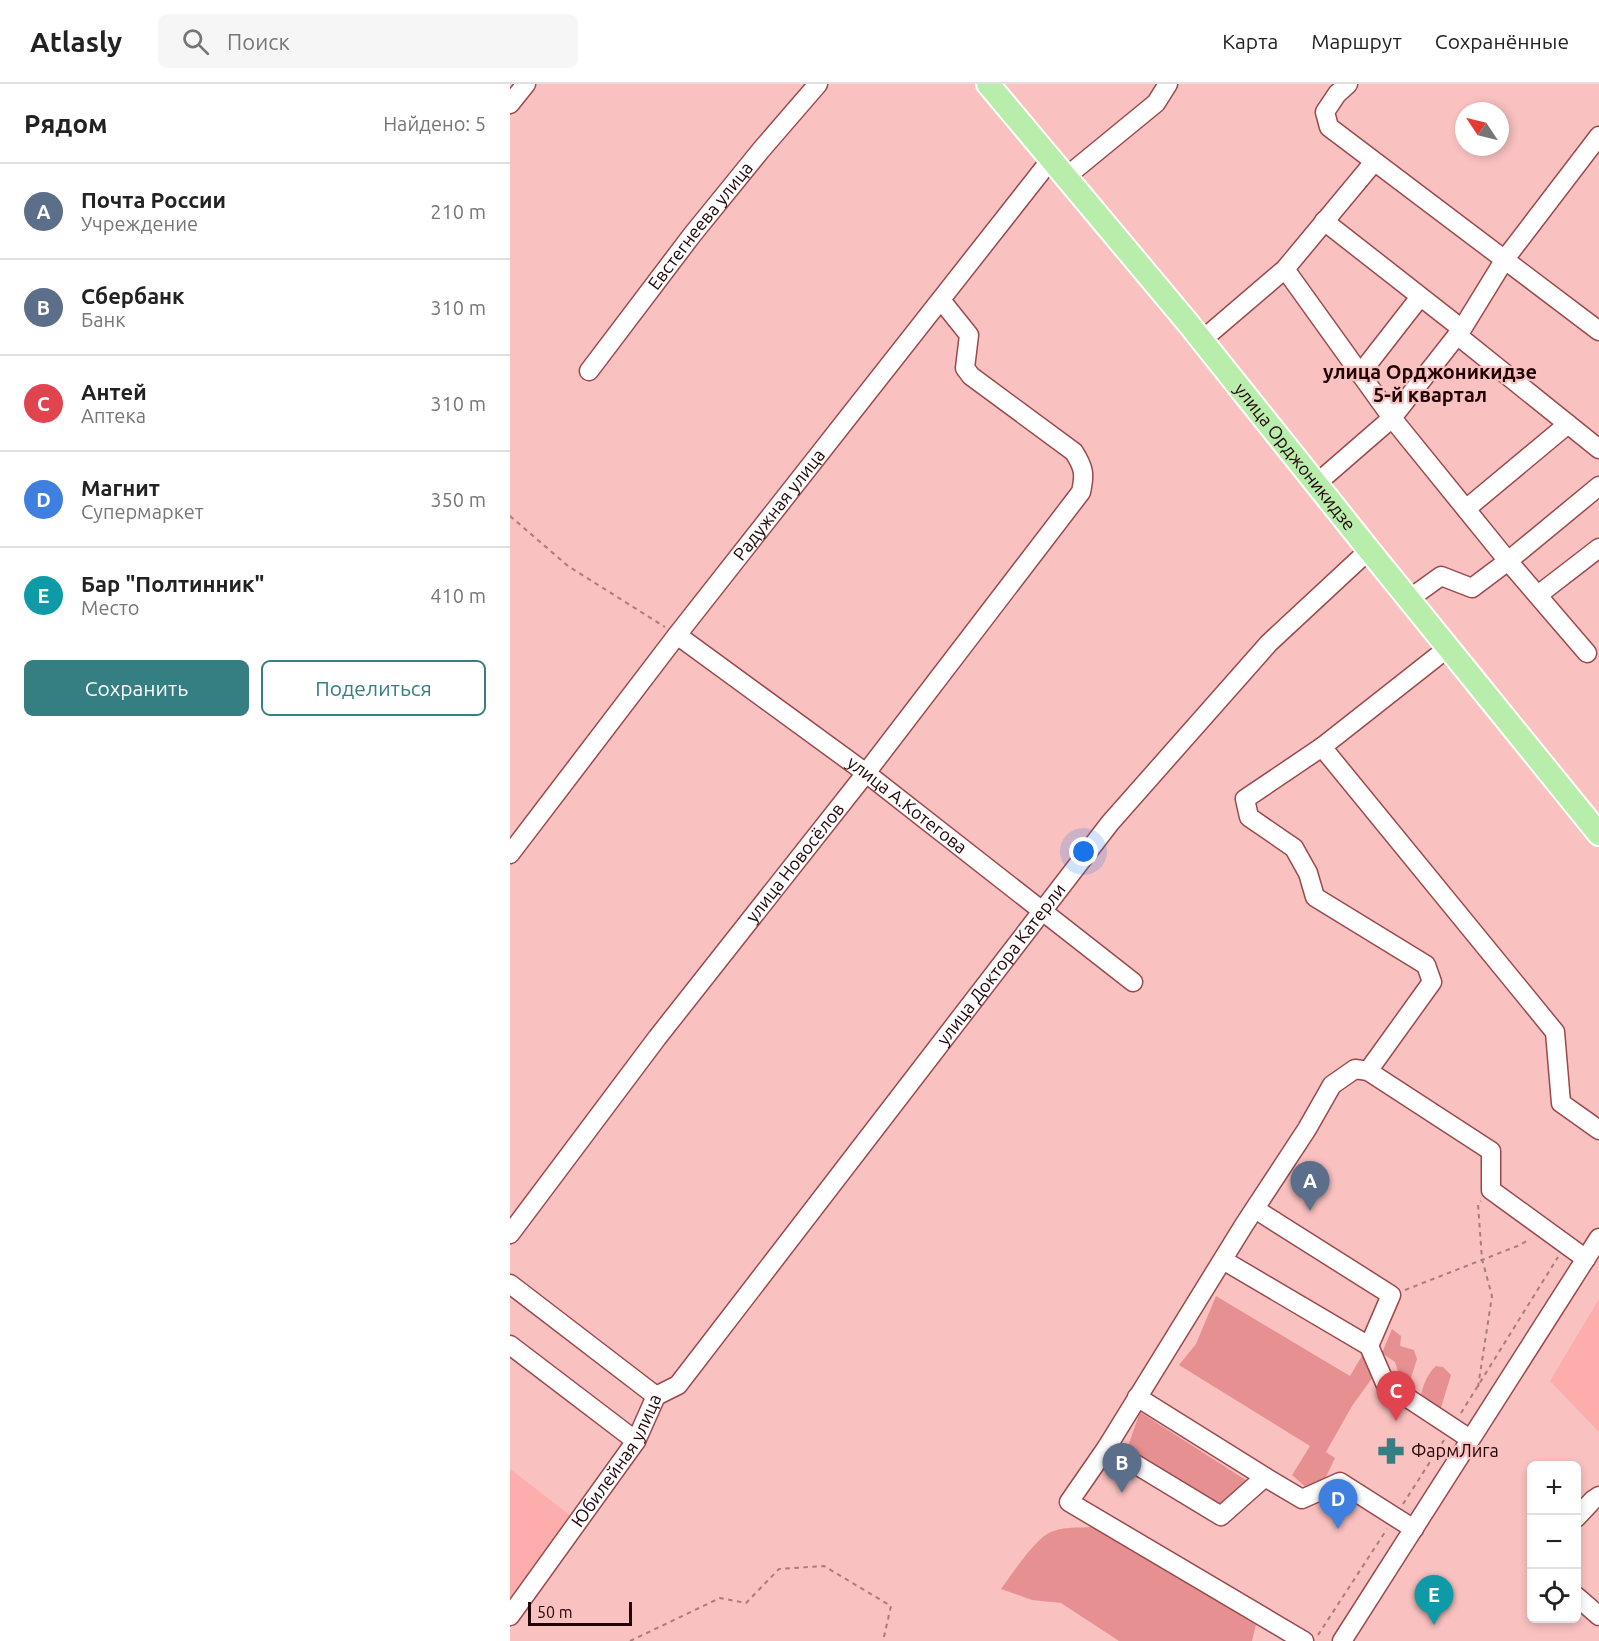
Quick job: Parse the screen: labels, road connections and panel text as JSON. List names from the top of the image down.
{
  "streets": {
    "main road": ["улица Орджоникидзе"],
    "street": [
      "Евстегнеева улица",
      "Радужная улица",
      "улица А.Котегова",
      "улица Новосёлов",
      "улица Доктора Катерли",
      "Юбилейная улица"
    ]
  },
  "crossings": [
    ["улица Орджоникидзе", "Радужная улица"],
    ["улица Орджоникидзе", "улица Доктора Катерли"],
    ["Радужная улица", "улица А.Котегова"],
    ["Радужная улица", "улица Новосёлов"],
    ["улица А.Котегова", "улица Новосёлов"],
    ["улица А.Котегова", "улица Доктора Катерли"],
    ["улица Доктора Катерли", "Юбилейная улица"]
  ],
  "districts": ["улица Орджоникидзе 5-й квартал"],
  "places": {
    "pharmacy": ["ФармЛига"]
  },
  "scale_bar": "50 m",
  "north": "top left",
  "page": {
    "header": "Atlasly",
    "search": "Поиск",
    "nav": ["Карта", "Маршрут", "Сохранённые"],
    "heading": ["Рядом", "Найдено: 5"],
    "list": [
      {
        "mark": "A",
        "name": "Почта России",
        "note": "Учреждение",
        "value": "210 m"
      },
      {
        "mark": "B",
        "name": "Сбербанк",
        "note": "Банк",
        "value": "310 m"
      },
      {
        "mark": "C",
        "name": "Антей",
        "note": "Аптека",
        "value": "310 m"
      },
      {
        "mark": "D",
        "name": "Магнит",
        "note": "Супермаркет",
        "value": "350 m"
      },
      {
        "mark": "E",
        "name": "Бар \"Полтинник\"",
        "note": "Место",
        "value": "410 m"
      }
    ],
    "buttons": ["Сохранить", "Поделиться"],
    "pins": [
      "A",
      "C",
      "B",
      "D",
      "E"
    ],
    "map_buttons": ["+", "−"],
    "scale": "50 m"
  }
}
